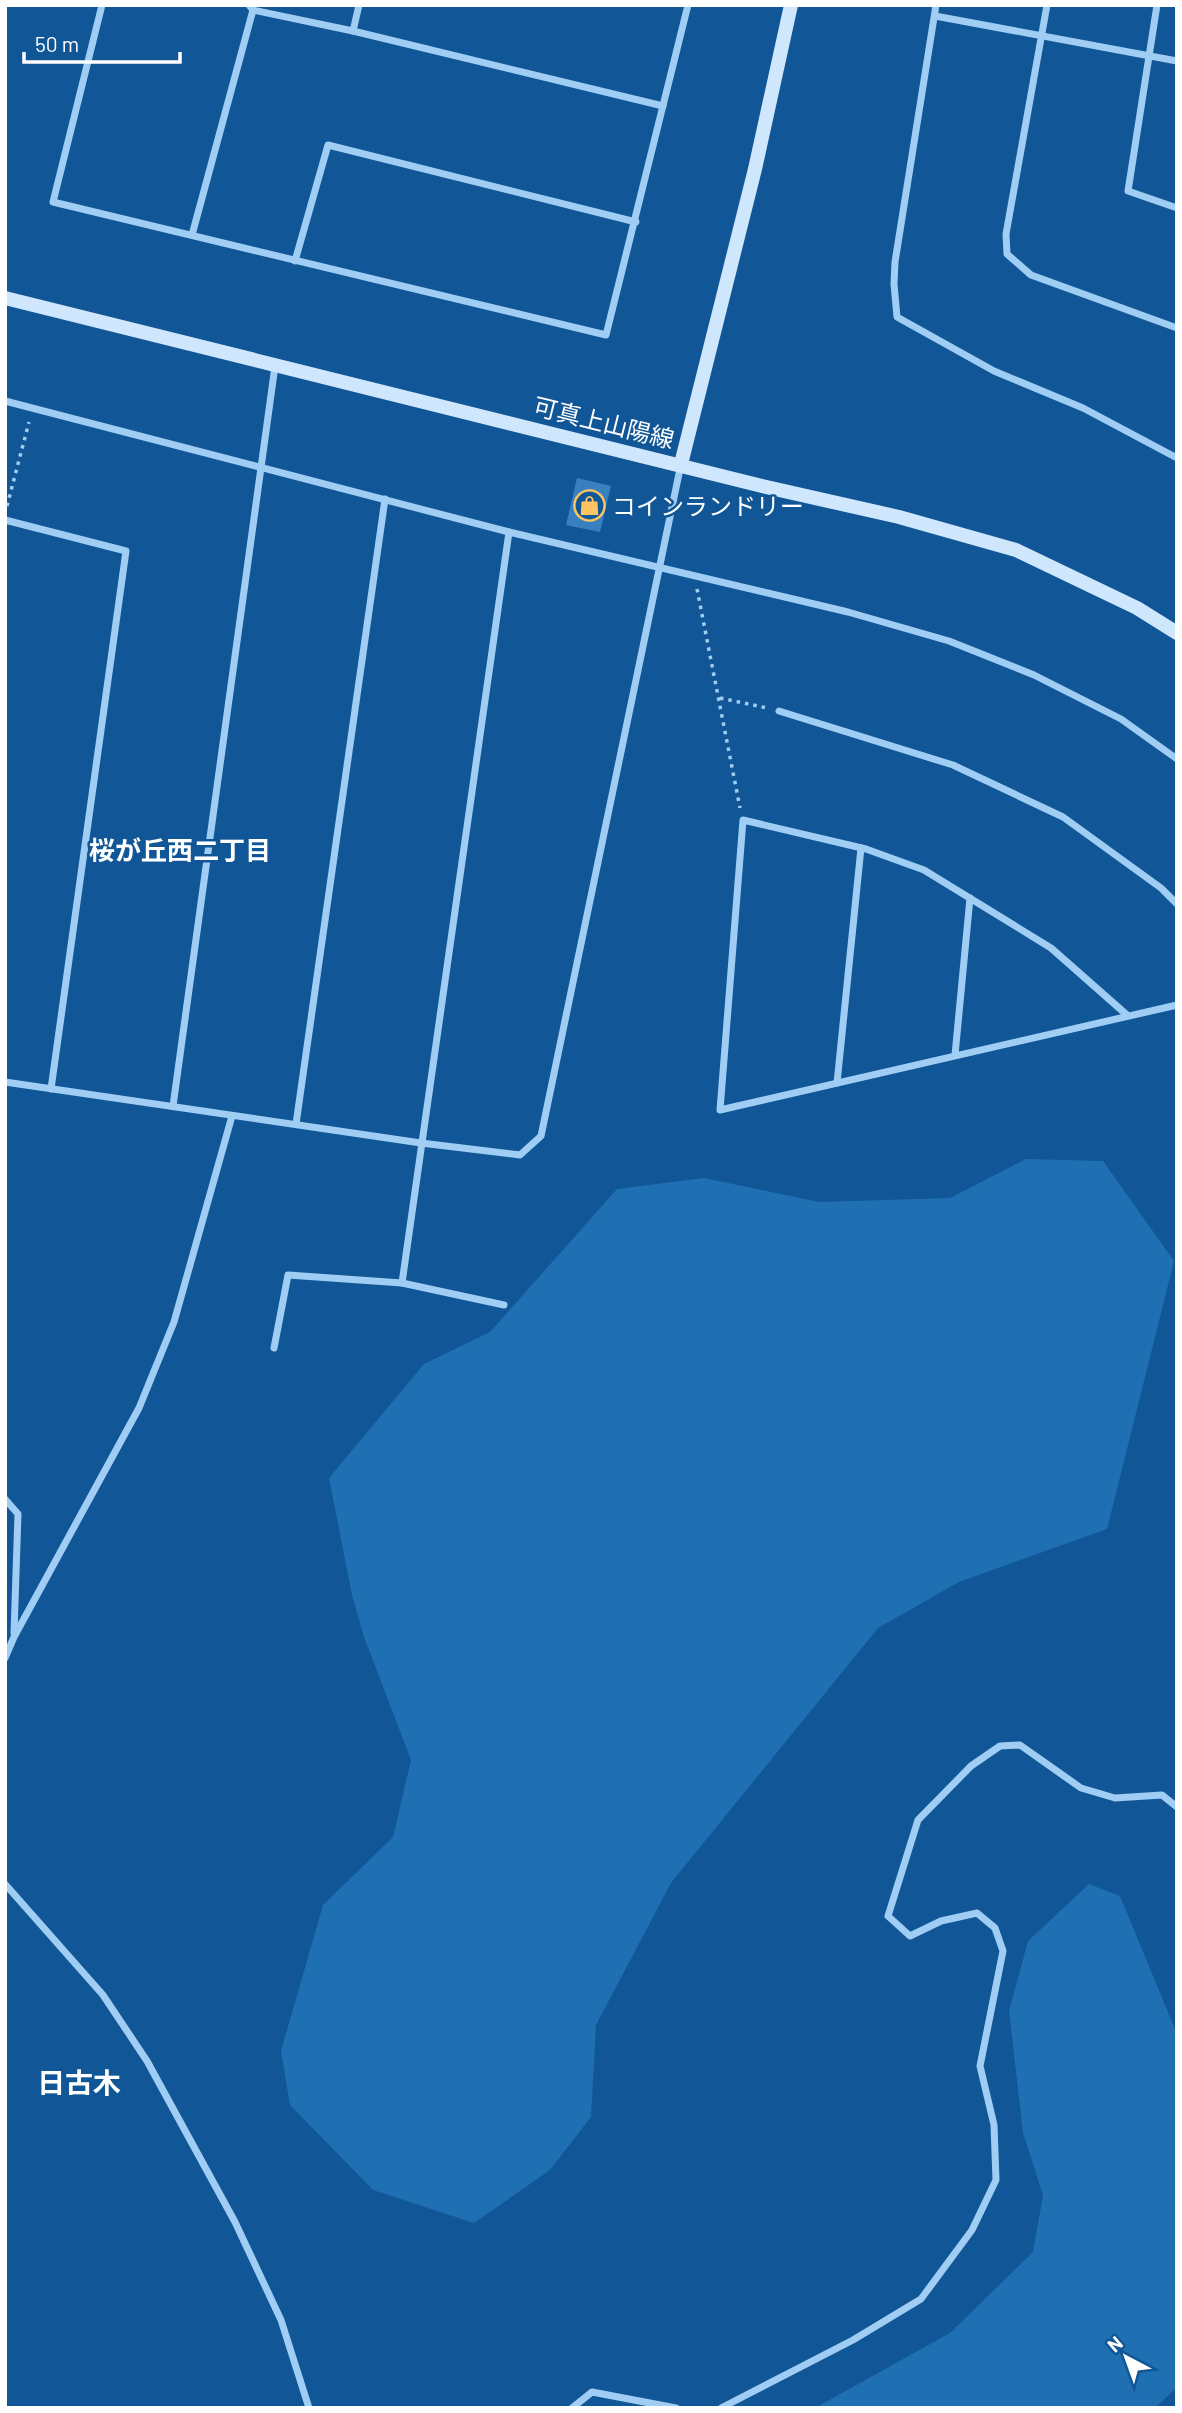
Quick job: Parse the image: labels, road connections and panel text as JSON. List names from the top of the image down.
{
  "streets": {
    "main road": ["可真上山陽線"]
  },
  "districts": ["桜が丘西二丁目", "日古木"],
  "places": {
    "shop": ["コインランドリー"]
  },
  "scale_bar": "50 m",
  "north": "top left"
}
